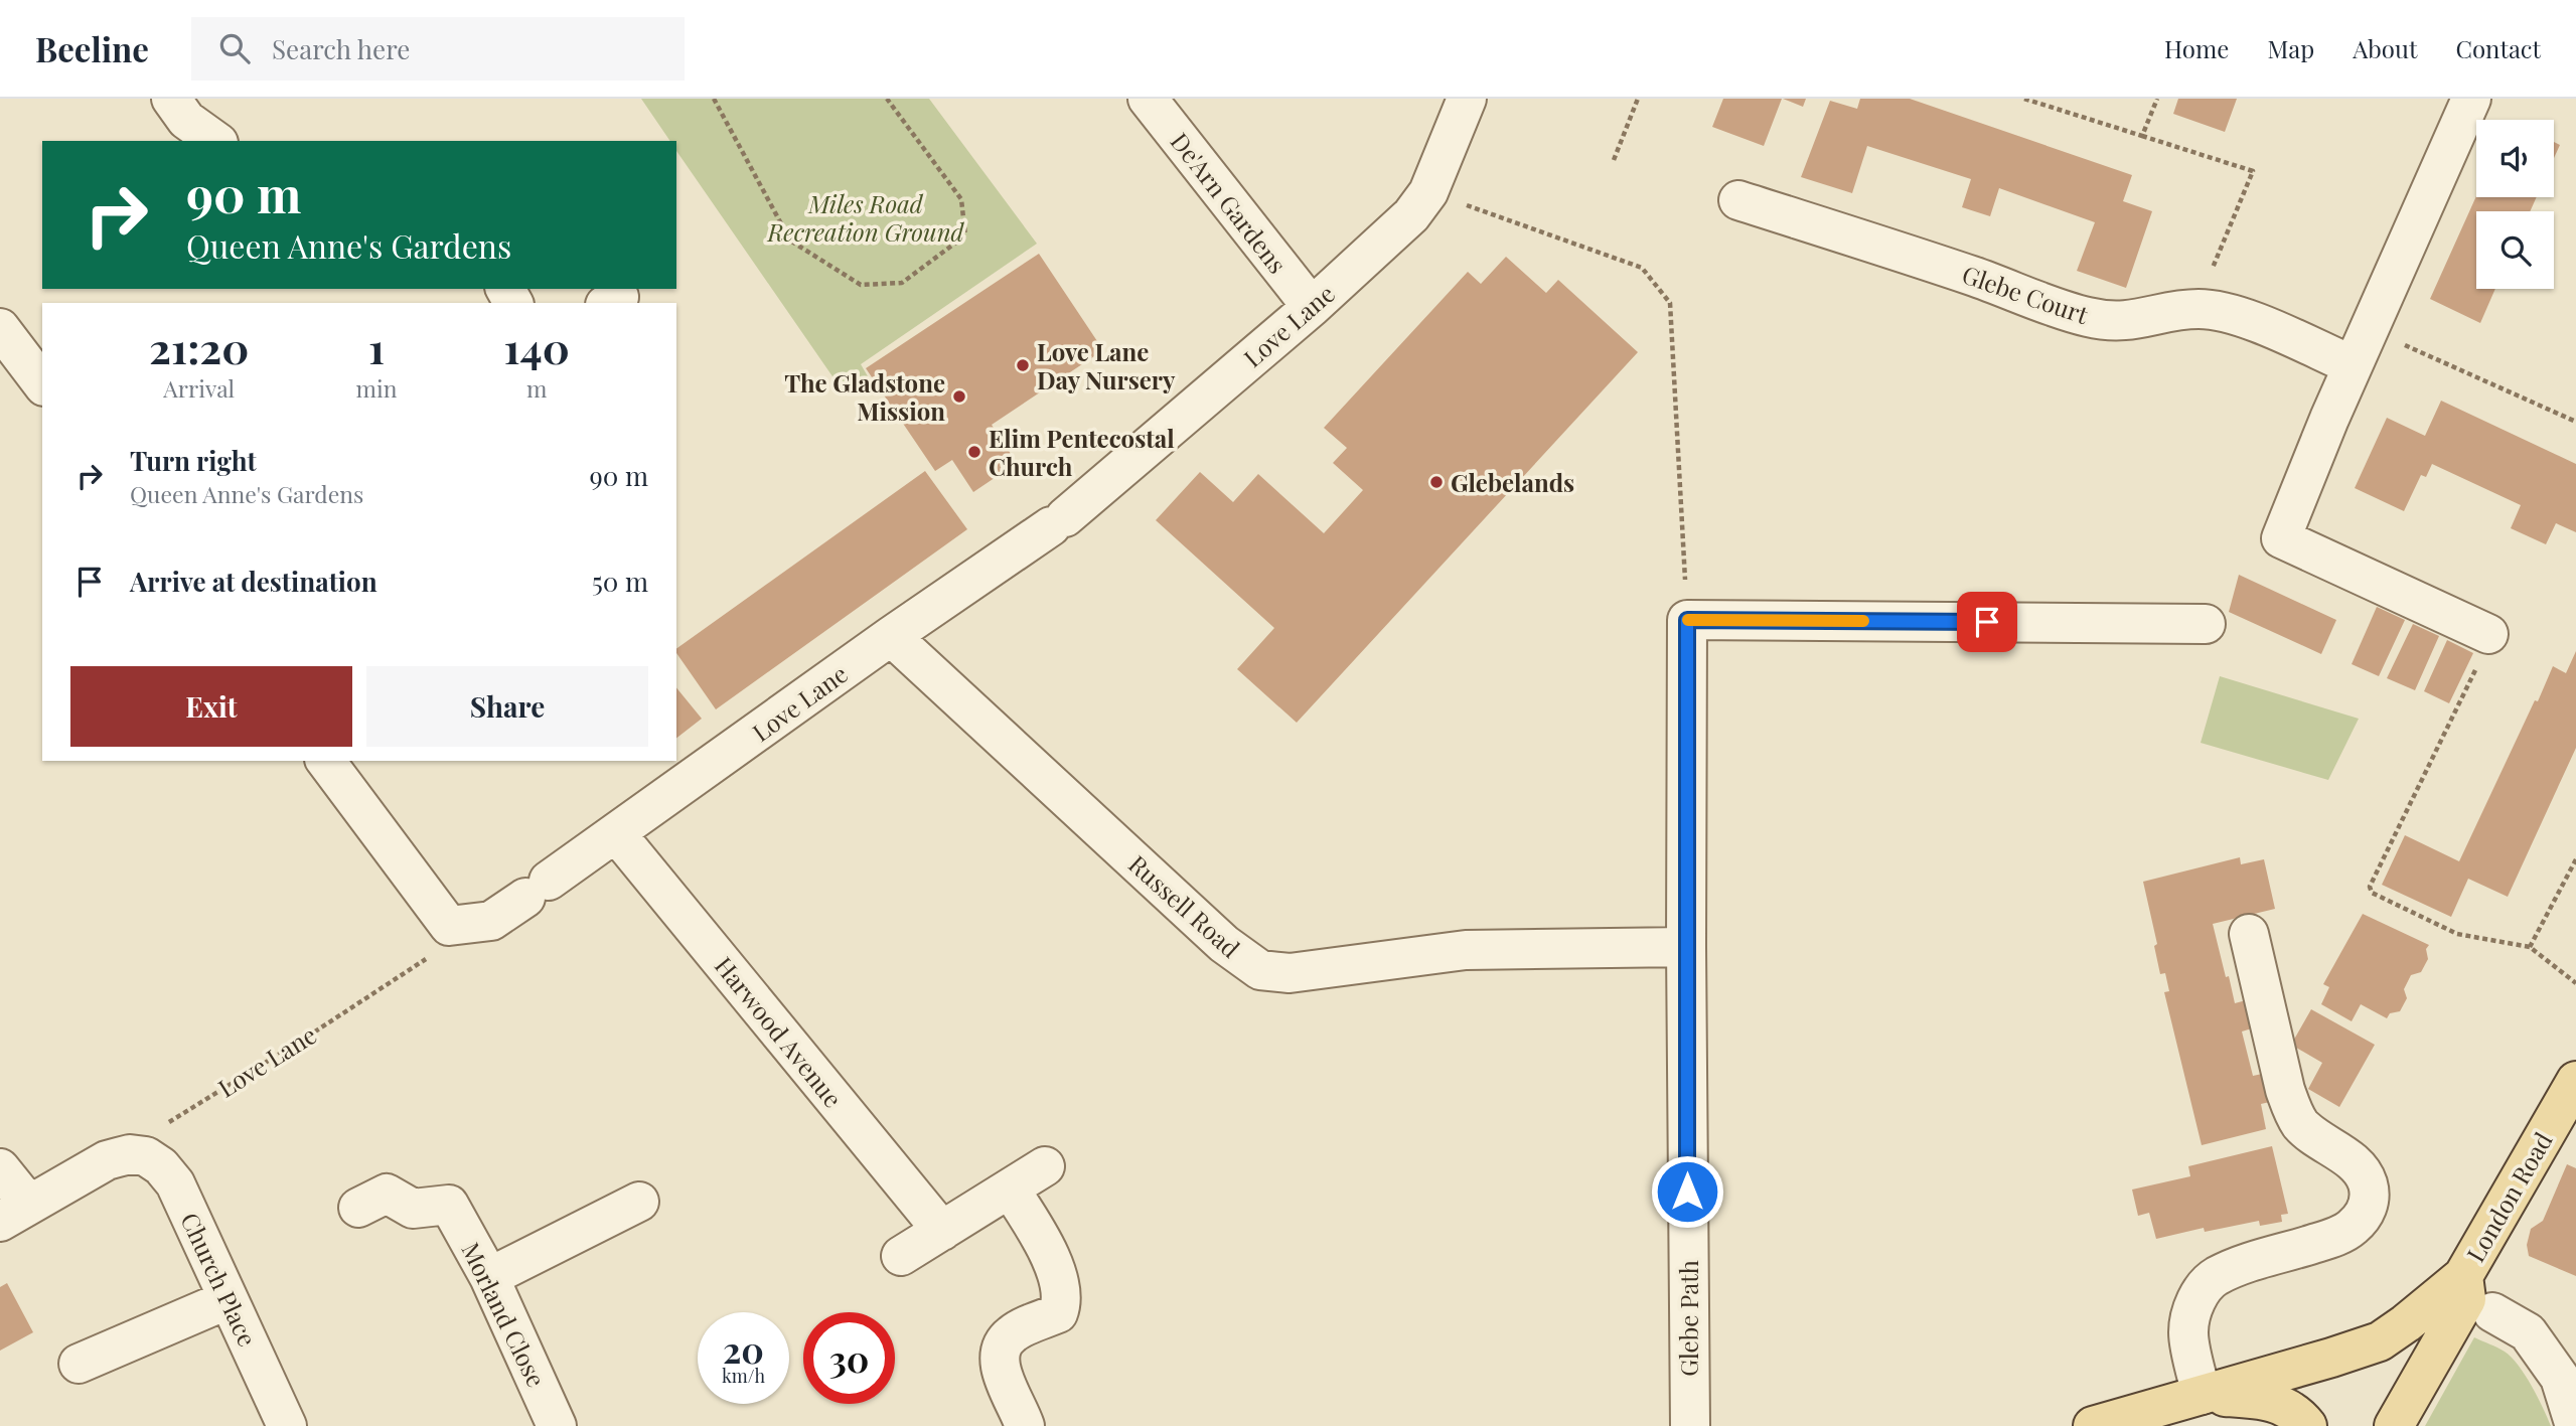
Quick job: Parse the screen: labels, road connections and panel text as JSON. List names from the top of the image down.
{
  "streets": {
    "main road": ["London Road"],
    "street": [
      "De'Arn Gardens",
      "Glebe Court",
      "Love Lane",
      "Russell Road",
      "Harwood Avenue",
      "Church Place",
      "Morland Close",
      "Glebe Path"
    ]
  },
  "crossings": [
    ["De'Arn Gardens", "Love Lane"],
    ["Love Lane", "Russell Road"],
    ["Love Lane", "Harwood Avenue"],
    ["Love Lane", "Church Place"],
    ["Russell Road", "Glebe Path"]
  ],
  "parks": ["Miles Road Recreation Ground"],
  "places": [
    "Love Lane Day Nursery",
    "The Gladstone Mission",
    "Elim Pentecostal Church",
    "Glebelands"
  ],
  "page": {
    "header": "Beeline",
    "search": "Search here",
    "nav": [
      "Home",
      "Map",
      "About",
      "Contact"
    ],
    "turn": ["90 m", "Queen Anne's Gardens"],
    "eta": [
      "21:20",
      "Arrival",
      "1",
      "min",
      "140",
      "m"
    ],
    "list": [
      {
        "name": "Turn right",
        "note": "Queen Anne's Gardens",
        "value": "90 m"
      },
      {
        "name": "Arrive at destination",
        "value": "50 m"
      }
    ],
    "buttons": ["Exit", "Share"],
    "speed": "20 km/h",
    "limit": "30"
  }
}
